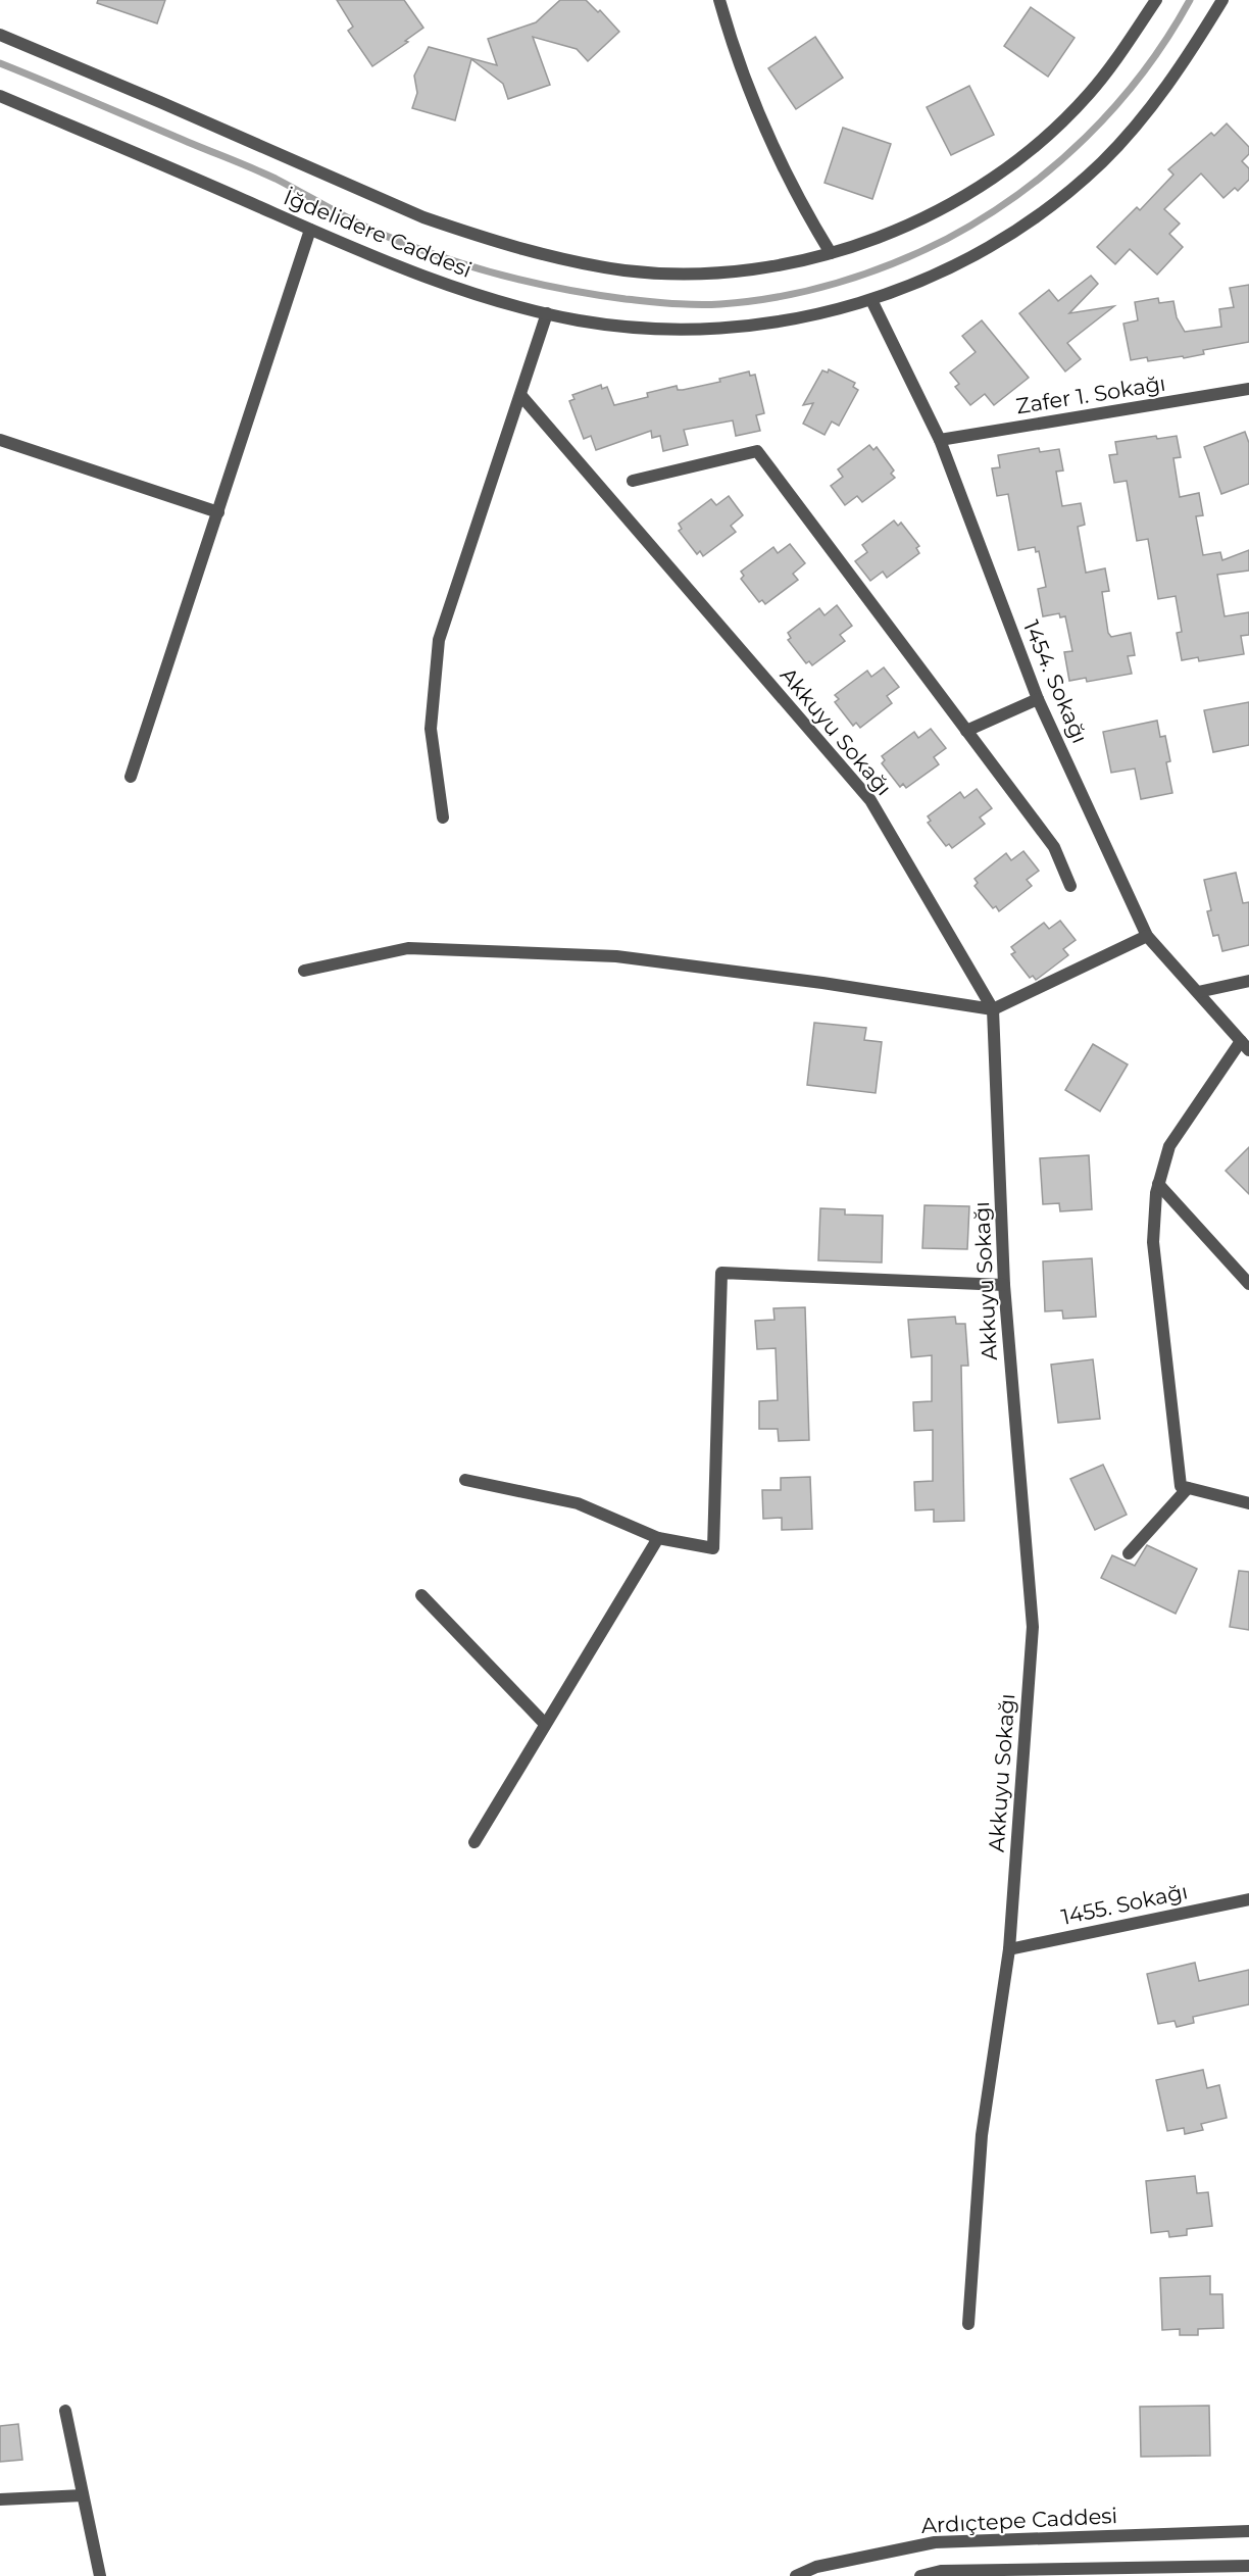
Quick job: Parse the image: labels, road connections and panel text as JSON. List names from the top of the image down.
{
  "streets": {
    "street": [
      "İğdelidere Caddesi",
      "Zafer 1. Sokağı",
      "1454. Sokağı",
      "Akkuyu Sokağı",
      "1455. Sokağı",
      "Ardıçtepe Caddesi"
    ]
  },
  "crossings": [
    ["İğdelidere Caddesi", "1454. Sokağı"],
    ["Zafer 1. Sokağı", "1454. Sokağı"],
    ["Akkuyu Sokağı", "1455. Sokağı"]
  ]
}
